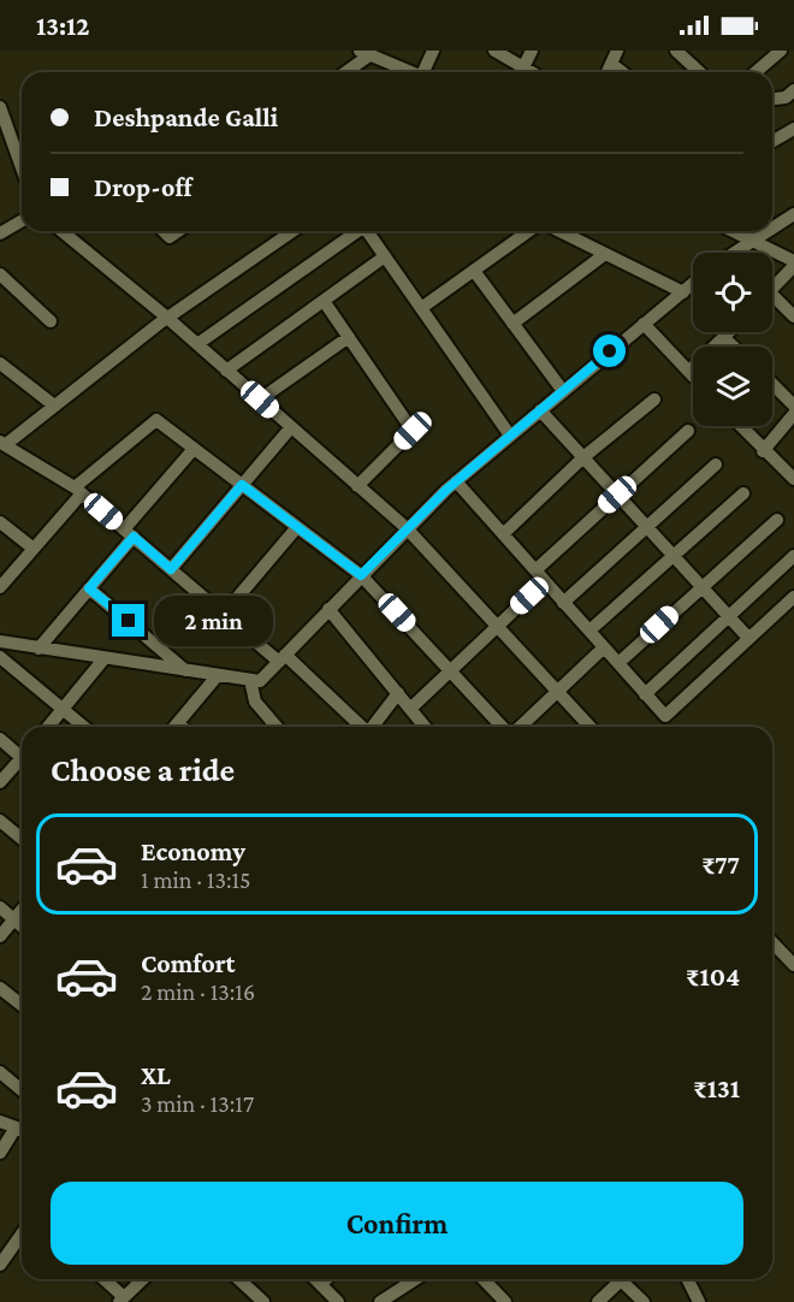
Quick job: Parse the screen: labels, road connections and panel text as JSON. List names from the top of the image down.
{
  "page": {
    "status": "13:12",
    "banner": ["Deshpande Galli", "Drop-off"],
    "bubble": "2 min",
    "heading": "Choose a ride",
    "list": [
      {
        "name": "Economy",
        "note": "1 min · 13:15",
        "value": "₹77"
      },
      {
        "name": "Comfort",
        "note": "2 min · 13:16",
        "value": "₹104"
      },
      {
        "name": "XL",
        "note": "3 min · 13:17",
        "value": "₹131"
      }
    ],
    "buttons": "Confirm"
  }
}
